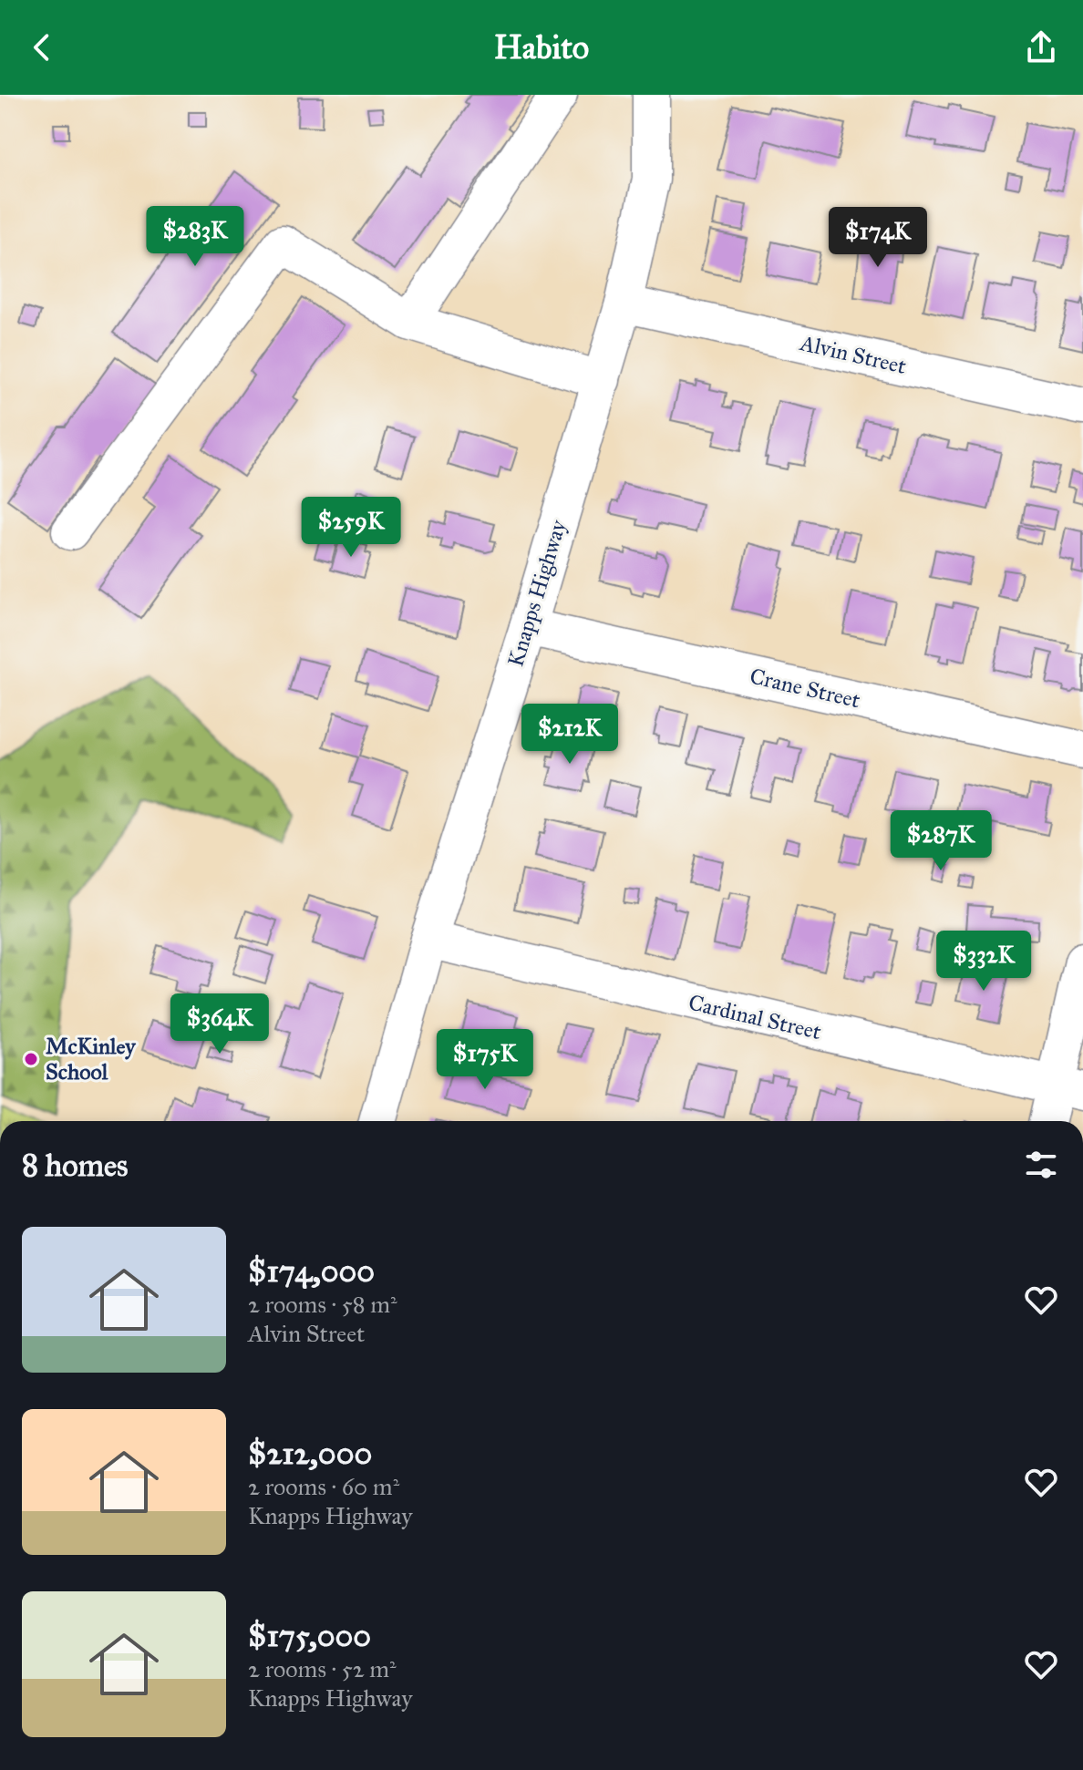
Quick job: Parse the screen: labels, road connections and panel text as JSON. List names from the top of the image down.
{
  "streets": {
    "street": [
      "Alvin Street",
      "Knapps Highway",
      "Crane Street",
      "Cardinal Street"
    ]
  },
  "crossings": [
    ["Alvin Street", "Knapps Highway"],
    ["Knapps Highway", "Crane Street"],
    ["Knapps Highway", "Cardinal Street"]
  ],
  "places": ["McKinley School"],
  "page": {
    "header": "Habito",
    "price": [
      "$283K",
      "$174K",
      "$259K",
      "$212K",
      "$287K",
      "$332K",
      "$364K",
      "$175K"
    ],
    "heading": "8 homes",
    "list": [
      {
        "name": "$174,000",
        "note": "2 rooms · 58 m² · Alvin Street"
      },
      {
        "name": "$212,000",
        "note": "2 rooms · 60 m² · Knapps Highway"
      },
      {
        "name": "$175,000",
        "note": "2 rooms · 52 m² · Knapps Highway"
      }
    ]
  }
}
